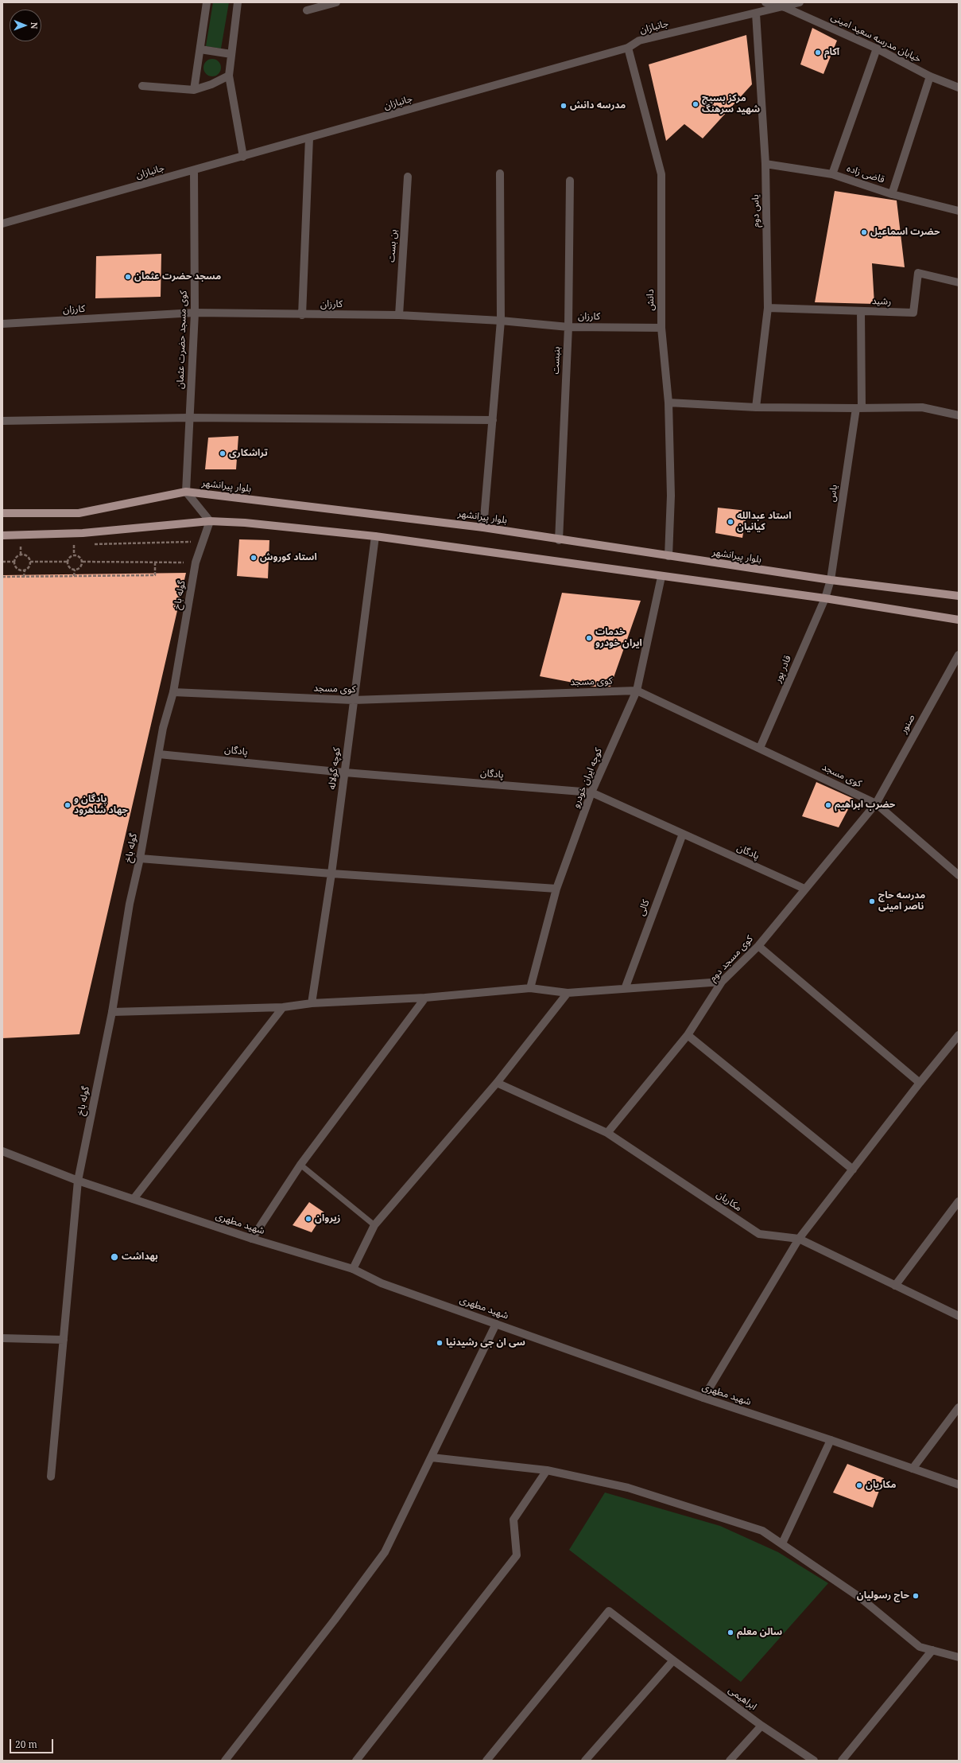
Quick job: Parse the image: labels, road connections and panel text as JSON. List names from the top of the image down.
{
  "streets": {
    "main road": ["بلوار پیرانشهر"],
    "street": [
      "جانبازان",
      "خیابان مدرسه سعید امینی",
      "قاضی زاده",
      "یاس دوم",
      "بن بست",
      "دانش",
      "رشید",
      "کارزان",
      "کوی مسجد حضرت عثمان",
      "بنبست",
      "یاس",
      "گوله باخ",
      "قادر پور",
      "کوی مسجد",
      "صنور",
      "پادگان",
      "کوچه گولاله",
      "کوچه ایران خودرو",
      "کالی",
      "کوی مسجد دوم",
      "مکاریان",
      "شهید مطهری",
      "ابراهیمی"
    ]
  },
  "crossings": [
    ["جانبازان", "خیابان مدرسه سعید امینی"],
    ["جانبازان", "یاس دوم"],
    ["جانبازان", "دانش"],
    ["جانبازان", "کوی مسجد حضرت عثمان"],
    ["قاضی زاده", "یاس دوم"],
    ["یاس دوم", "رشید"],
    ["بن بست", "کارزان"],
    ["دانش", "کارزان"],
    ["دانش", "بلوار پیرانشهر"],
    ["رشید", "یاس"],
    ["کارزان", "کوی مسجد حضرت عثمان"],
    ["کارزان", "بنبست"],
    ["کوی مسجد حضرت عثمان", "بلوار پیرانشهر"],
    ["بنبست", "بلوار پیرانشهر"],
    ["بلوار پیرانشهر", "یاس"],
    ["یاس", "قادر پور"],
    ["گوله باخ", "کوی مسجد"],
    ["گوله باخ", "پادگان"],
    ["گوله باخ", "شهید مطهری"],
    ["قادر پور", "کوی مسجد"],
    ["کوی مسجد", "صنور"],
    ["کوی مسجد", "کوچه گولاله"],
    ["کوی مسجد", "کوچه ایران خودرو"],
    ["کوی مسجد", "کوی مسجد دوم"],
    ["صنور", "کوی مسجد دوم"],
    ["پادگان", "کوچه گولاله"],
    ["پادگان", "کوچه ایران خودرو"],
    ["پادگان", "کالی"],
    ["پادگان", "کوی مسجد دوم"],
    ["کوی مسجد دوم", "مکاریان"]
  ],
  "places": [
    "آکام",
    "مرکز بسیج شهید سرهنگ",
    "مدرسه دانش",
    "حضرت اسماعیل",
    "مسجد حضرت عثمان",
    "تراشکاری",
    "استاد عبدالله کیانیان",
    "استاد کوروش",
    "خدمات ایران خودرو",
    "پادگان و جهاد شاهرود",
    "حضرب ابراهیم",
    "مدرسه حاج ناصر امینی",
    "زیروان",
    "بهداشت",
    "سی ان جی رشیدنیا",
    "مکاریان",
    "حاج رسولیان",
    "سالن معلم"
  ],
  "scale_bar": "20 m",
  "north": "right"
}
